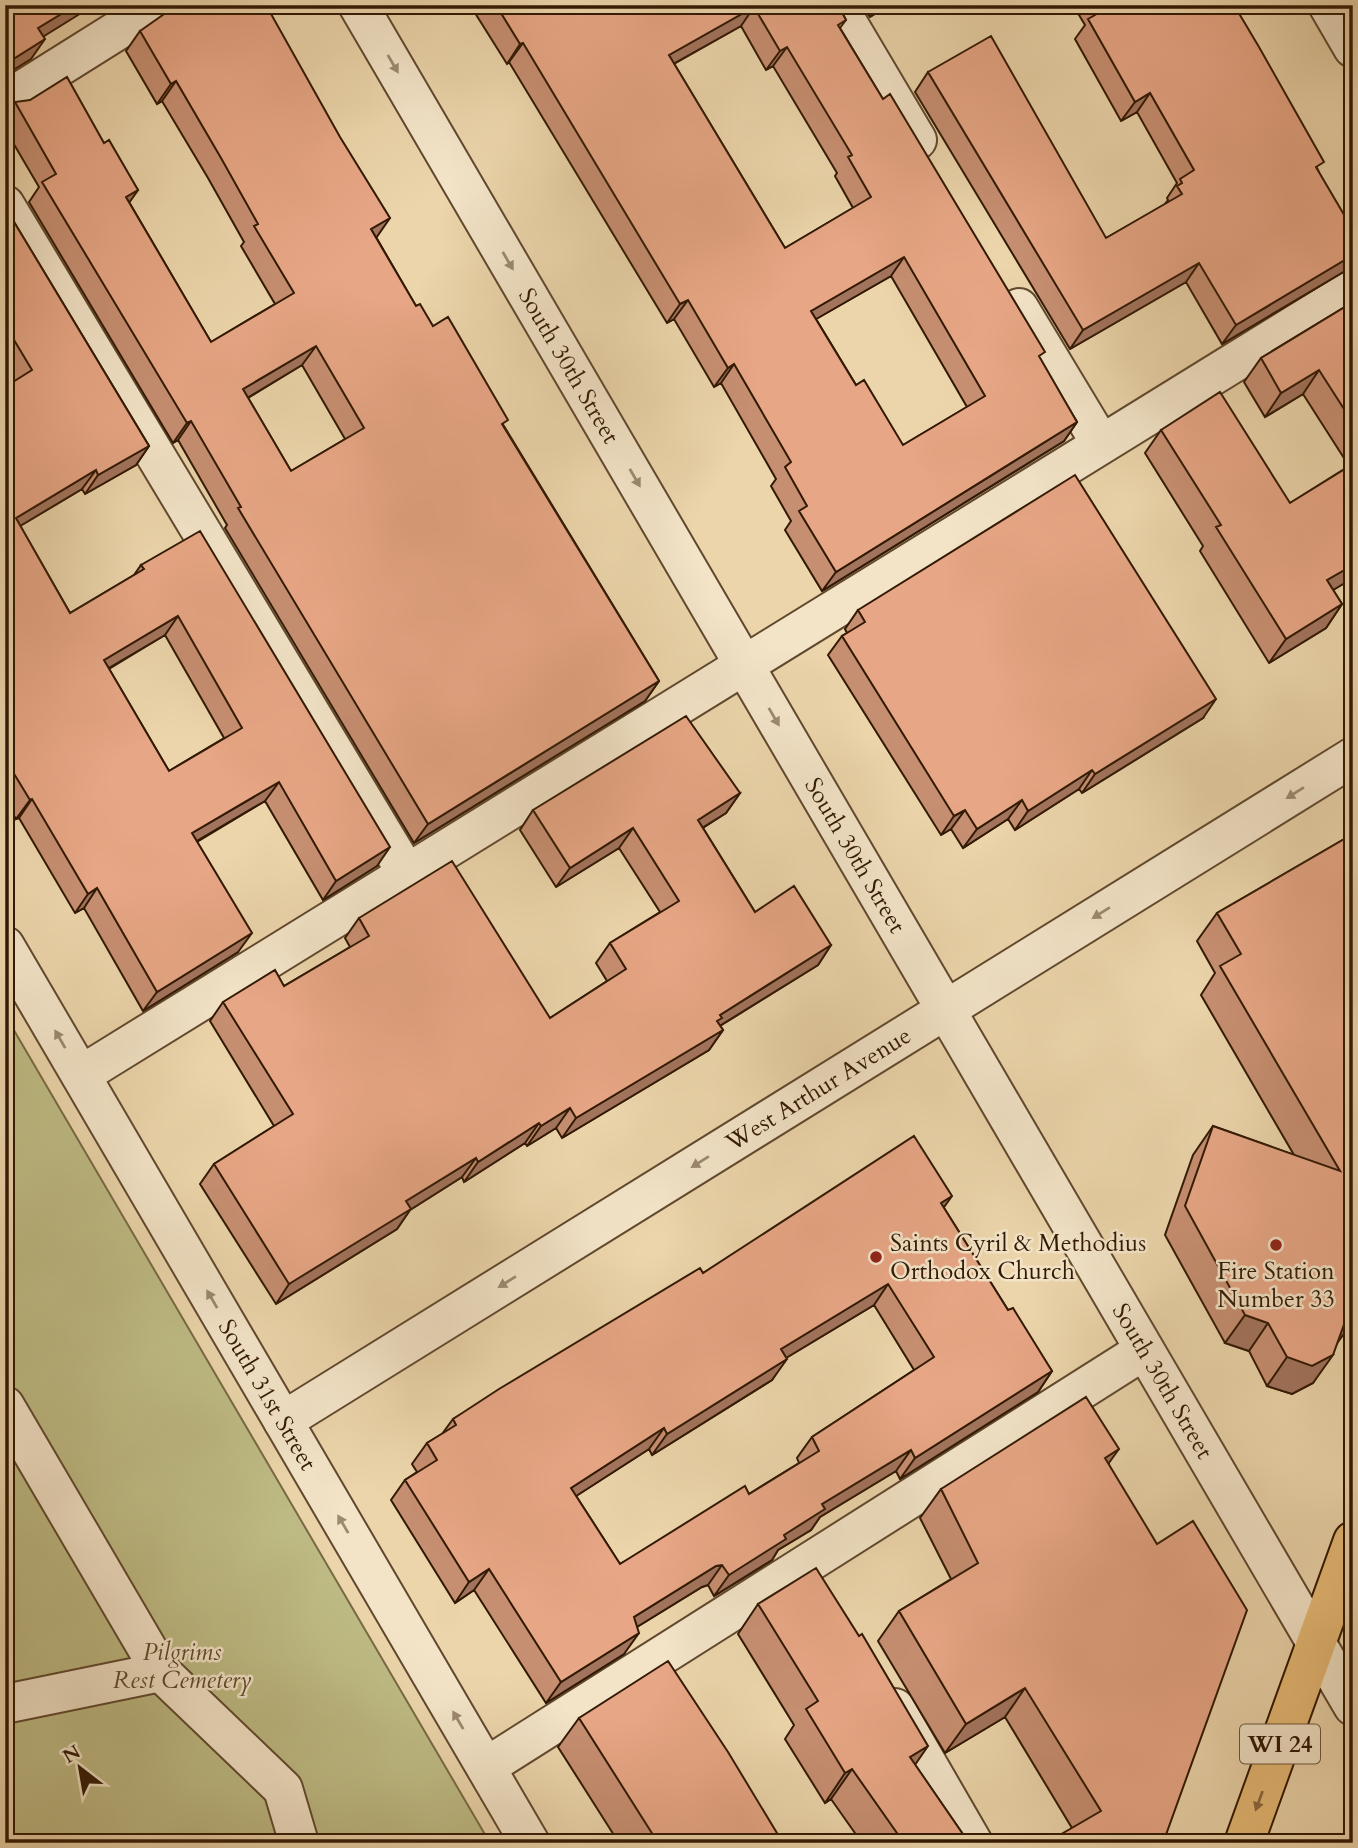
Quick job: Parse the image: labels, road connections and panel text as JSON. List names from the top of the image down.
{
  "streets": {
    "main road": ["WI 24"],
    "street": ["South 30th Street", "West Arthur Avenue", "South 31st Street"]
  },
  "crossings": [
    ["South 30th Street", "West Arthur Avenue"],
    ["South 30th Street", "WI 24"],
    ["West Arthur Avenue", "South 31st Street"]
  ],
  "one_way": ["South 30th Street", "West Arthur Avenue"],
  "parks": ["Pilgrims Rest Cemetery"],
  "places": ["Fire Station Number 33", "Saints Cyril & Methodius Orthodox Church"],
  "north": "top left"
}
